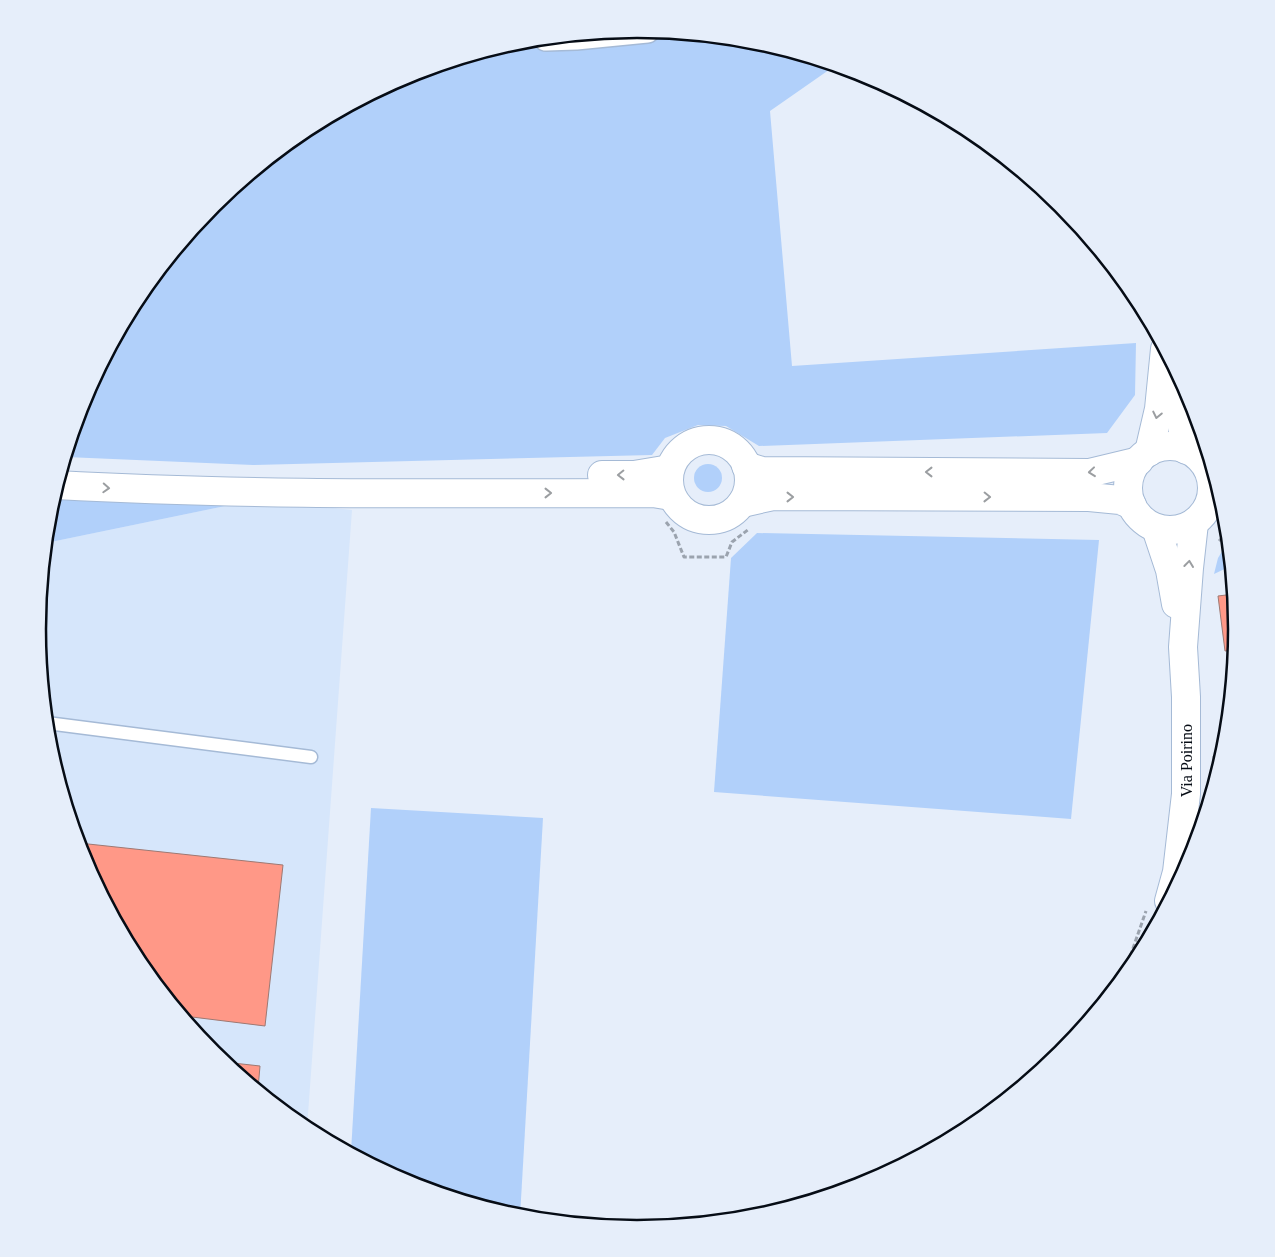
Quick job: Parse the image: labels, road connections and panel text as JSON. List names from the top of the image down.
{
  "streets": {
    "street": ["Via Poirino"]
  }
}
